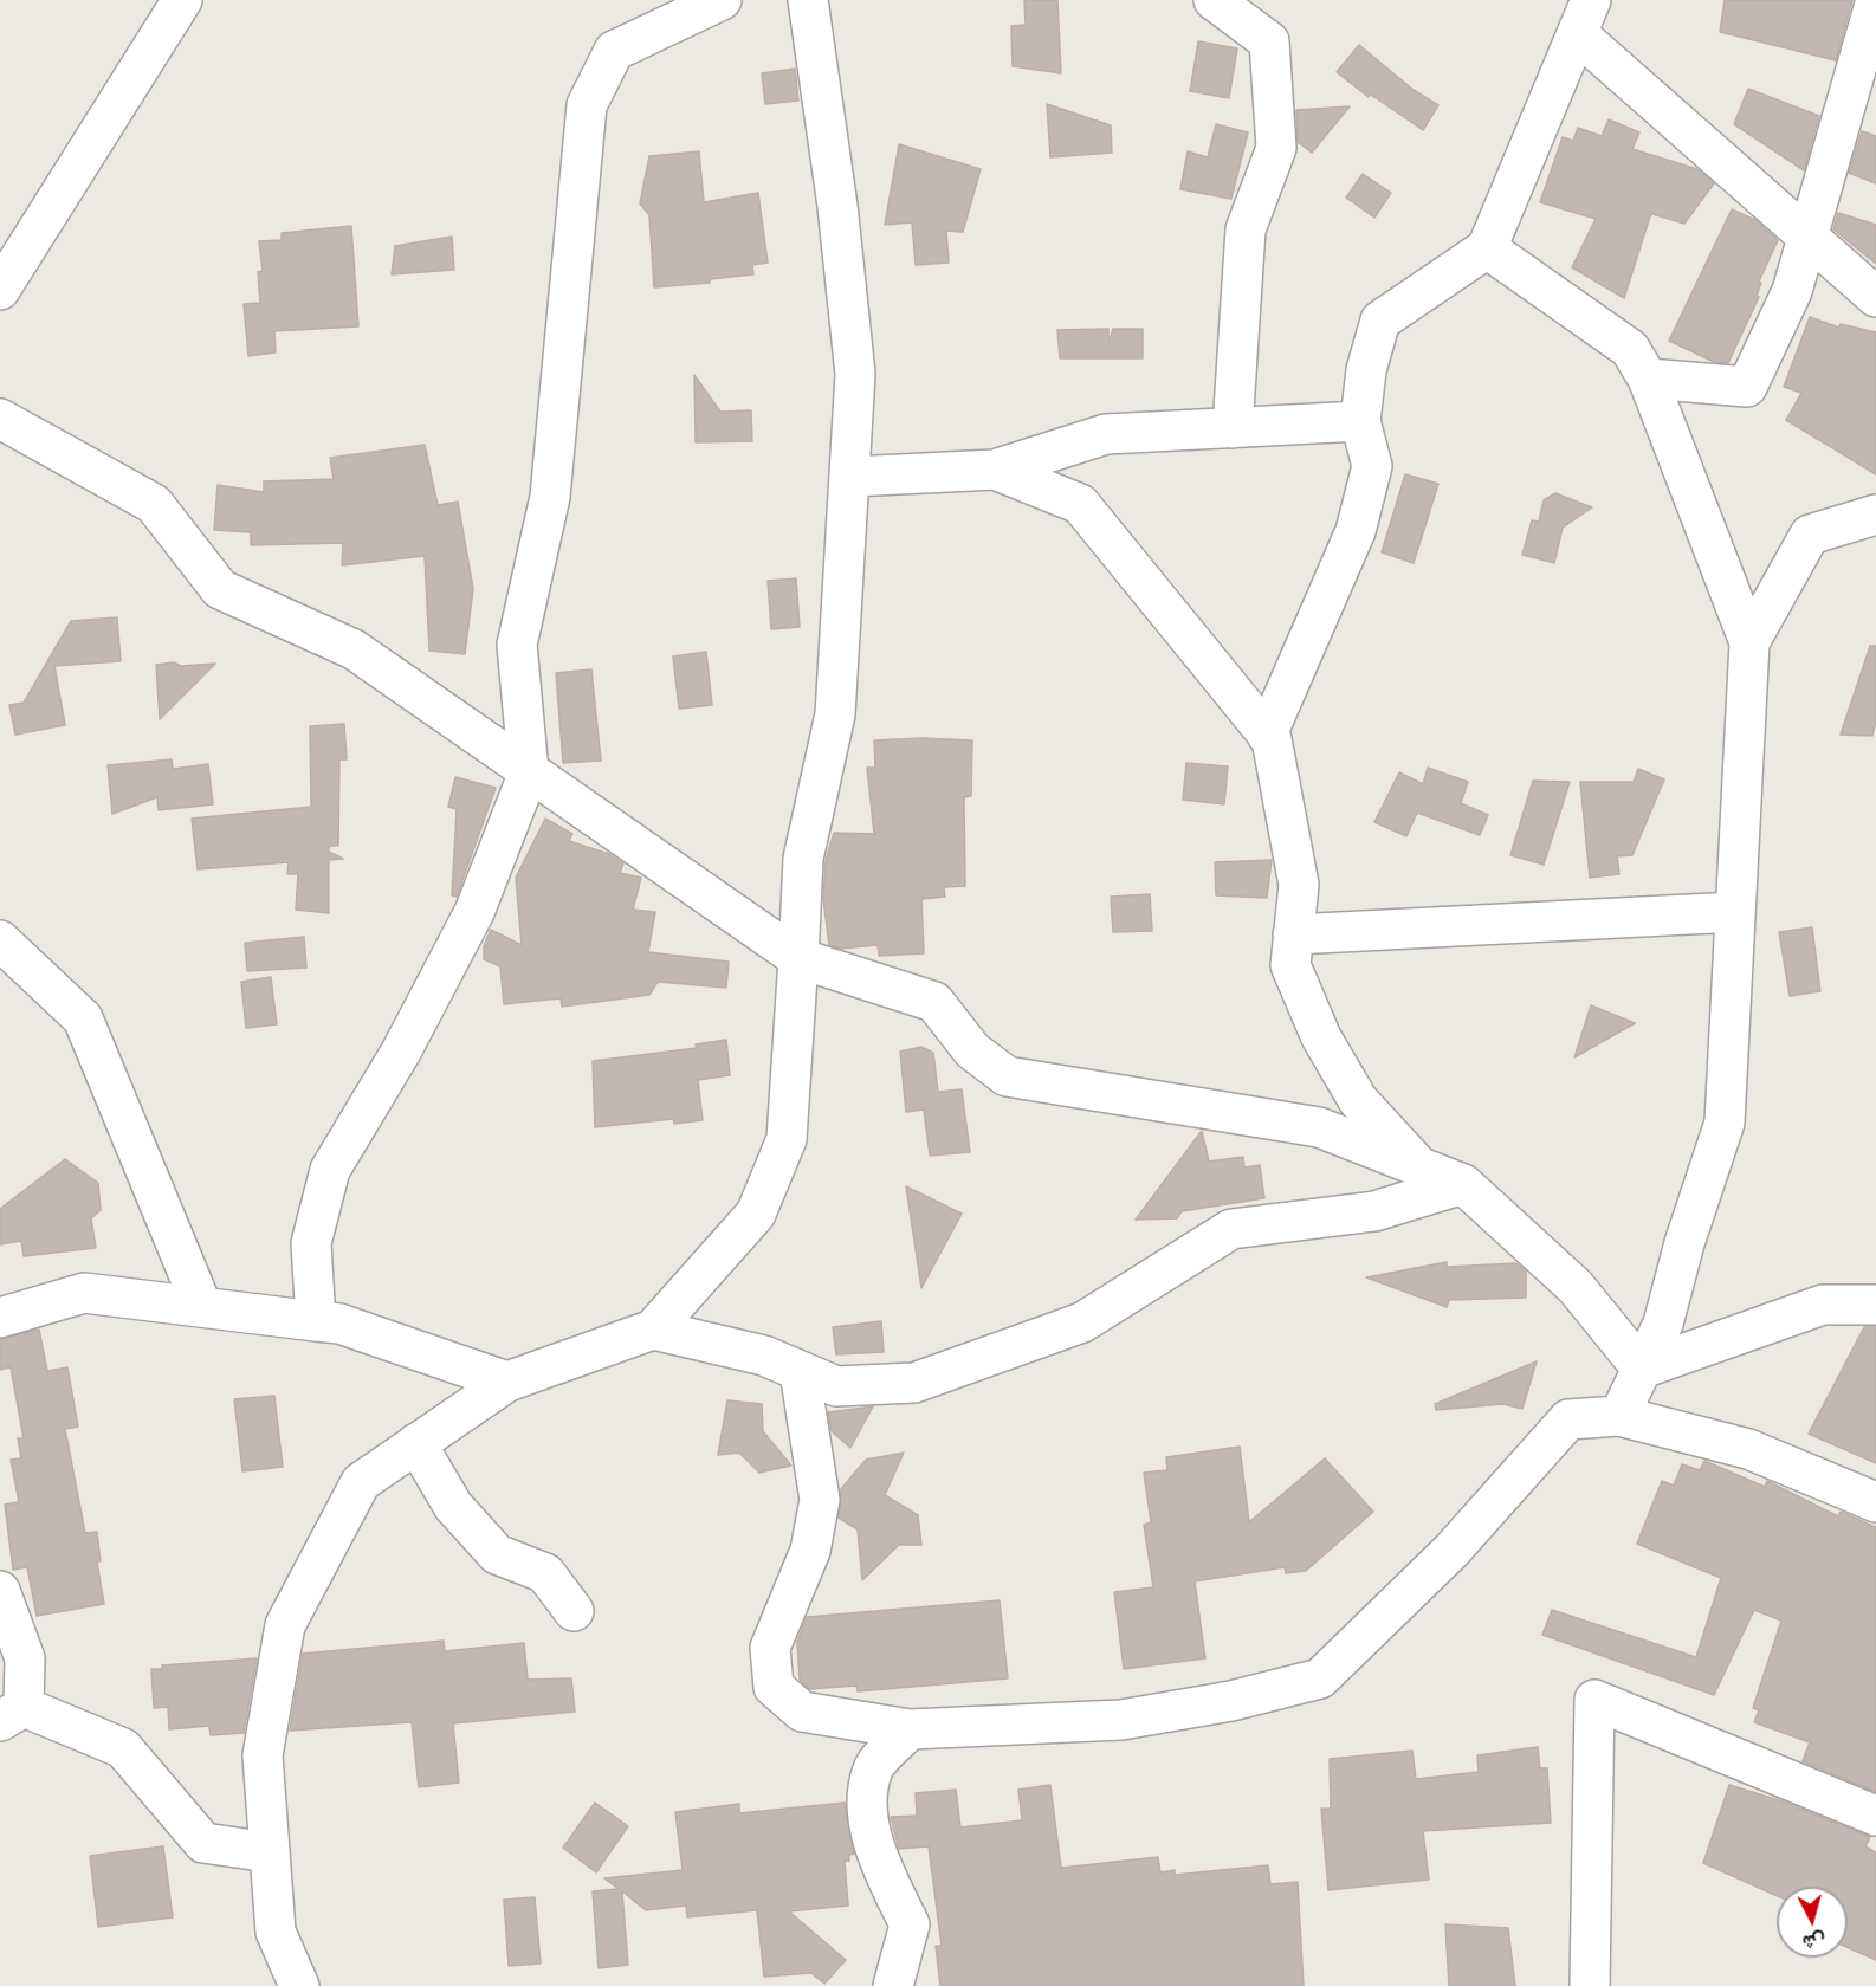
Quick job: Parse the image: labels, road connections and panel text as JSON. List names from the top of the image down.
{
  "north": "bottom"
}
